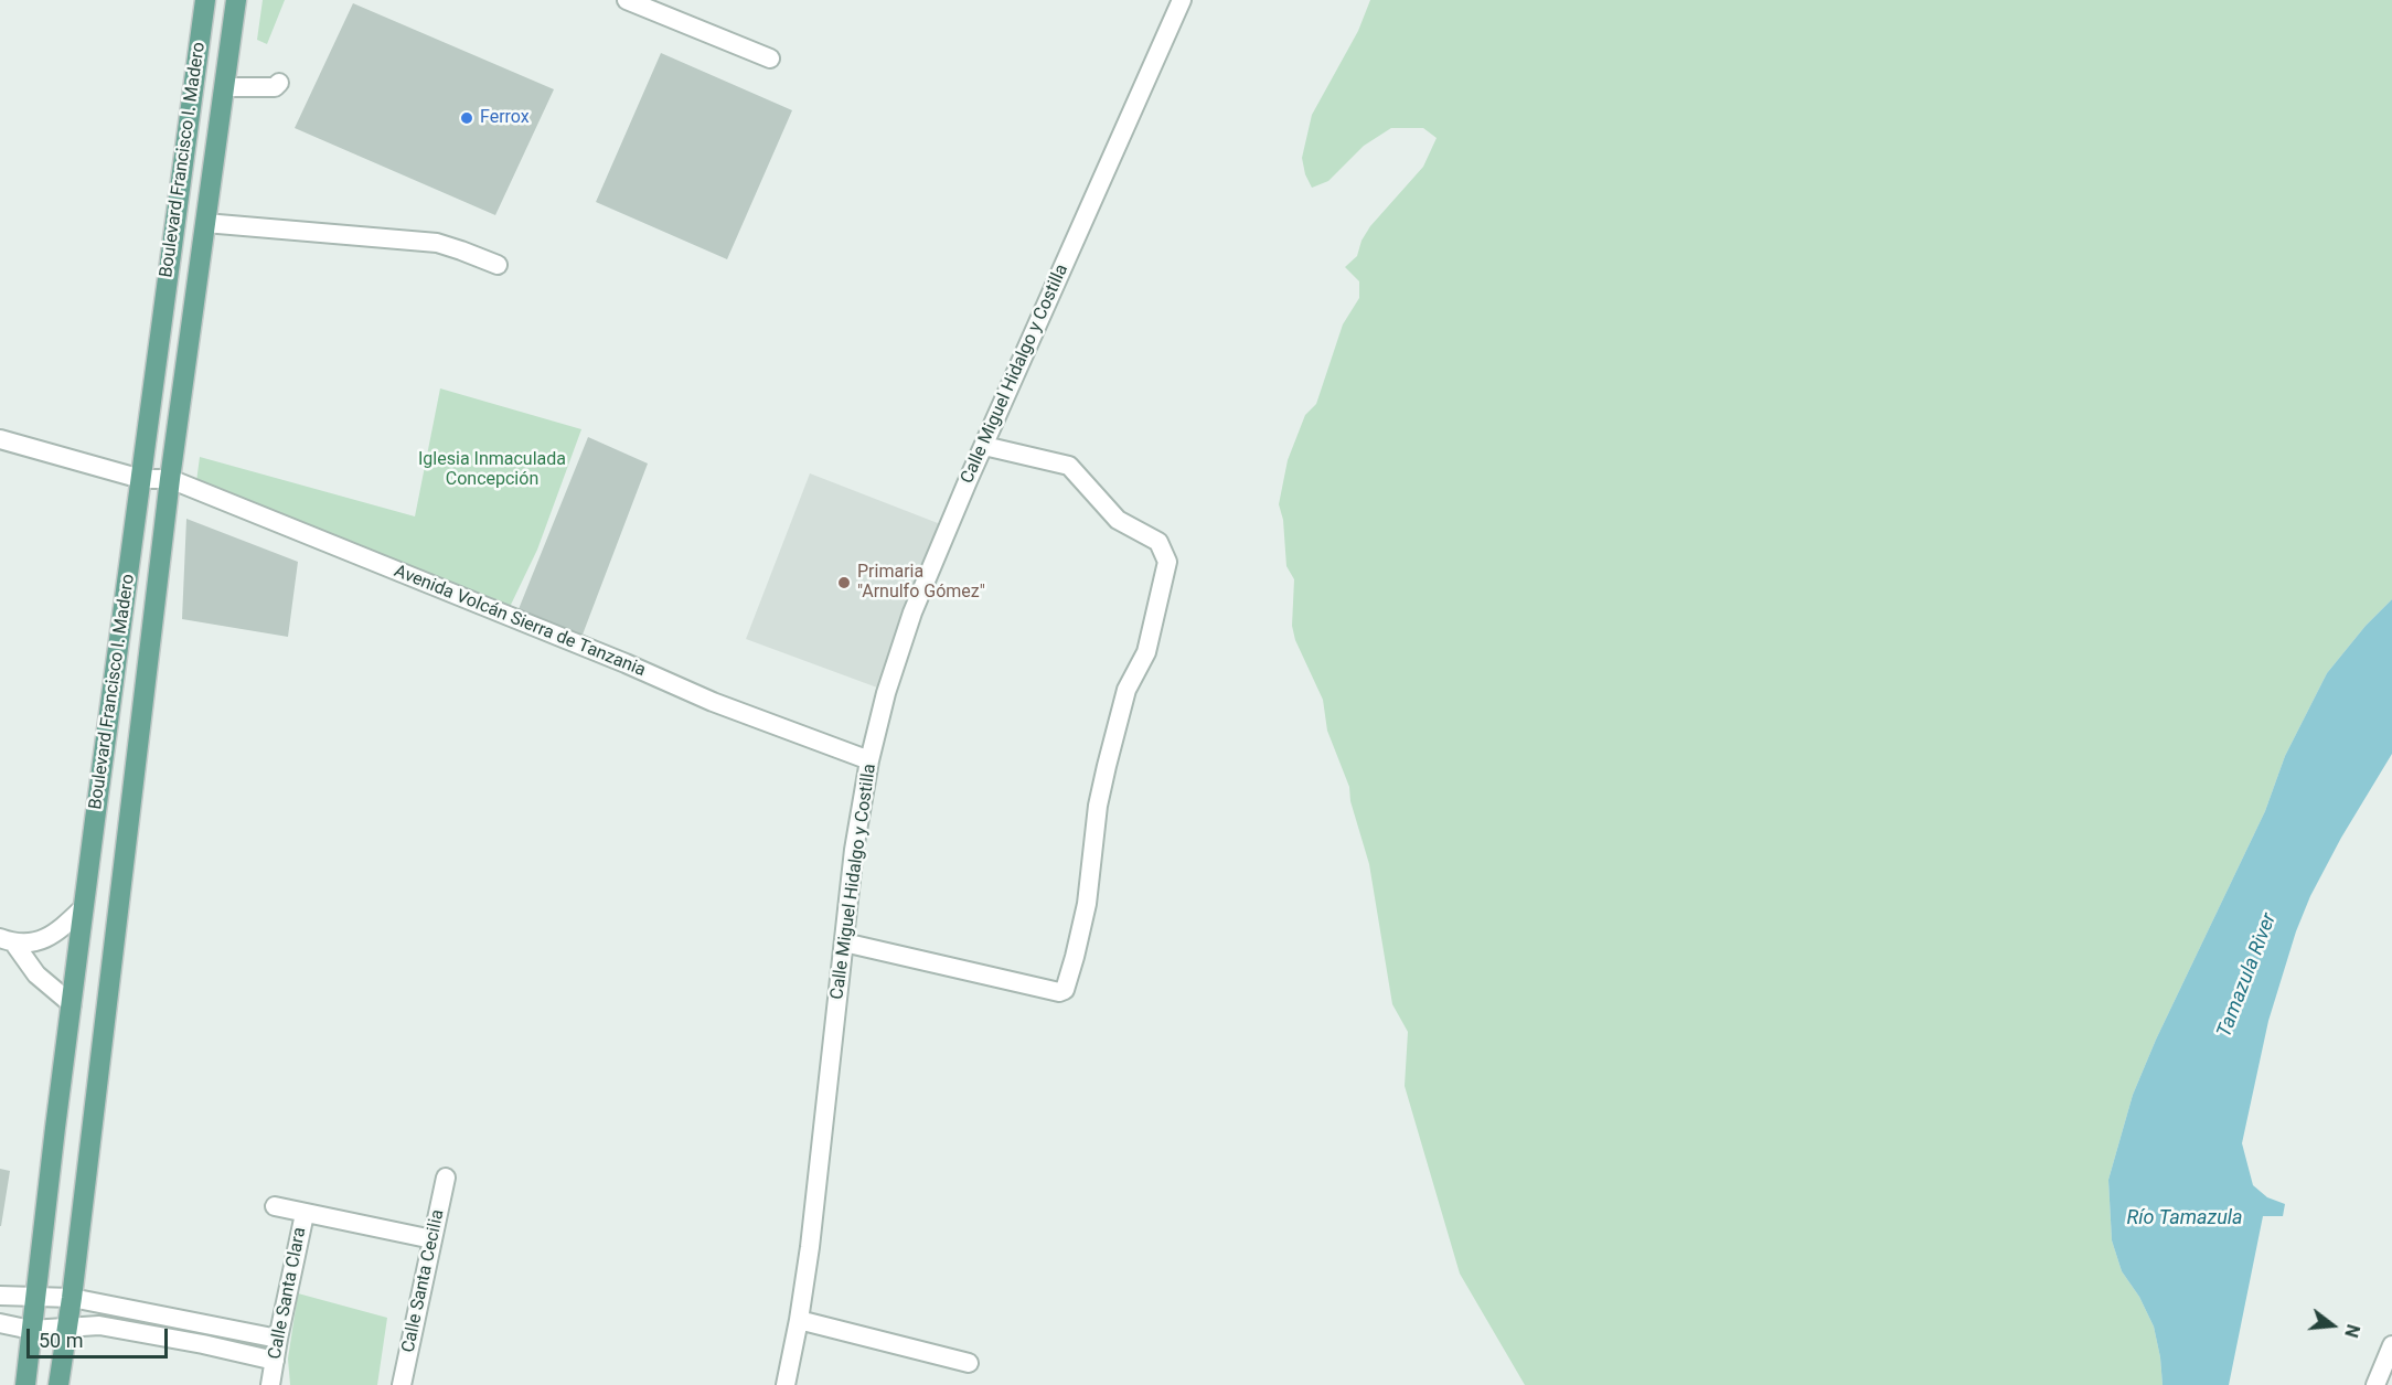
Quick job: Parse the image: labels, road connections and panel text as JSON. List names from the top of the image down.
{
  "streets": {
    "main road": ["Boulevard Francisco I. Madero"],
    "street": [
      "Calle Miguel Hidalgo y Costilla",
      "Avenida Volcán Sierra de Tanzania",
      "Calle Santa Cecilia",
      "Calle Santa Clara"
    ]
  },
  "crossings": [
    ["Boulevard Francisco I. Madero", "Avenida Volcán Sierra de Tanzania"],
    ["Calle Miguel Hidalgo y Costilla", "Avenida Volcán Sierra de Tanzania"],
    ["Calle Santa Cecilia", "Calle Santa Clara"]
  ],
  "water": ["Tamazula River", "Río Tamazula"],
  "parks": ["Iglesia Inmaculada Concepción"],
  "places": ["Ferrox", "Primaria \"Arnulfo Gómez\""],
  "scale_bar": "50 m",
  "north": "right"
}
